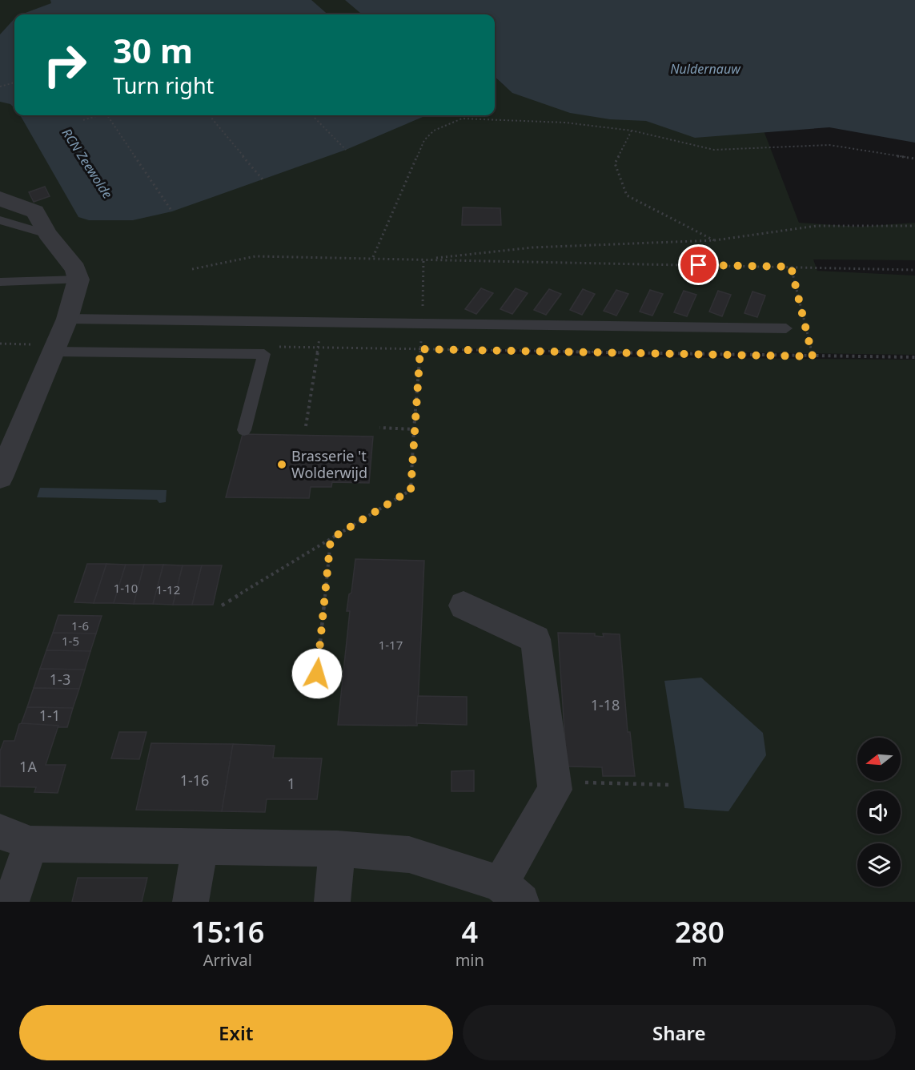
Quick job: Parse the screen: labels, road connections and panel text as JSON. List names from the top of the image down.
{
  "water": ["Nuldernauw", "RCN Zeewolde"],
  "places": ["Brasserie 't Wolderwijd"],
  "house_numbers": [
    "1-10",
    "1-12",
    "1-6",
    "1-5",
    "1-17",
    "1-3",
    "1-18",
    "1-1",
    "1A",
    "1-16",
    "1"
  ],
  "north": "left",
  "page": {
    "turn": ["30 m", "Turn right"],
    "eta": [
      "15:16",
      "Arrival",
      "4",
      "min",
      "280",
      "m"
    ],
    "buttons": ["Exit", "Share"]
  }
}
